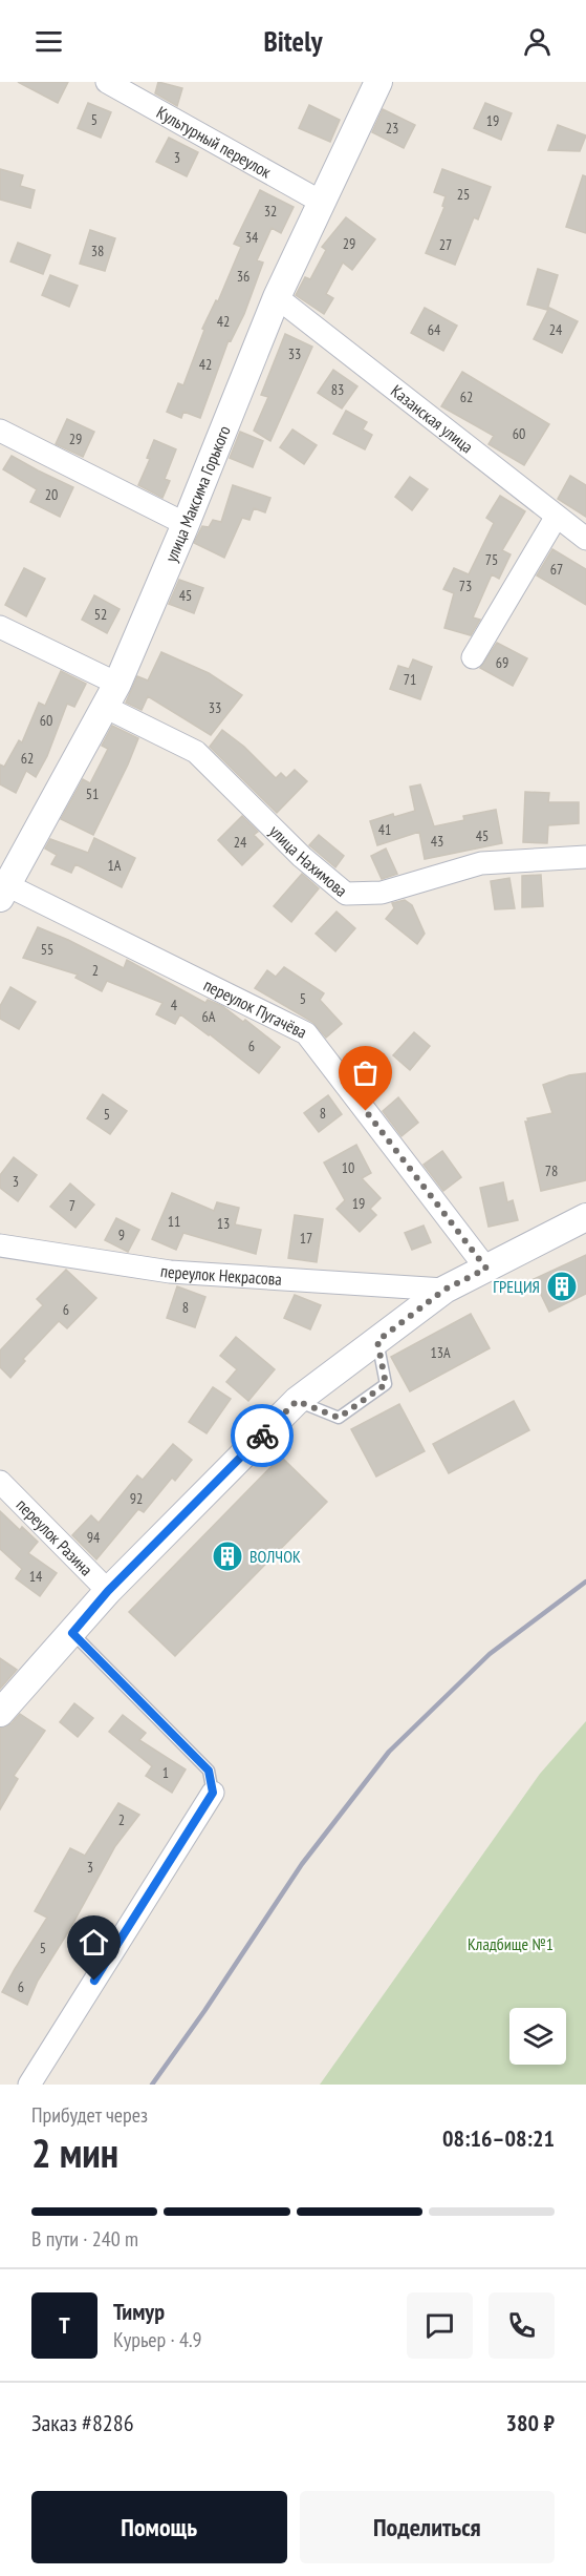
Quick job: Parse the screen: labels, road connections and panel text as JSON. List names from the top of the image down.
{
  "streets": {
    "street": [
      "Культурный переулок",
      "Казанская улица",
      "улица Максима Горького",
      "улица Нахимова",
      "переулок Пугачёва",
      "переулок Некрасова",
      "переулок Разина"
    ]
  },
  "crossings": [
    ["Культурный переулок", "улица Максима Горького"],
    ["Казанская улица", "улица Максима Горького"],
    ["улица Максима Горького", "улица Нахимова"],
    ["улица Максима Горького", "переулок Пугачёва"]
  ],
  "parks": ["Кладбище №1"],
  "places": {
    "building": ["ГРЕЦИЯ", "ВОЛЧОК"]
  },
  "house_numbers": [
    "5",
    "19",
    "23",
    "3",
    "25",
    "32",
    "34",
    "29",
    "27",
    "38",
    "36",
    "42",
    "64",
    "24",
    "33",
    "42",
    "83",
    "62",
    "60",
    "29",
    "20",
    "75",
    "67",
    "73",
    "45",
    "52",
    "69",
    "71",
    "33",
    "60",
    "62",
    "51",
    "41",
    "45",
    "43",
    "24",
    "1А",
    "55",
    "2",
    "5",
    "4",
    "6А",
    "6",
    "8",
    "5",
    "10",
    "78",
    "3",
    "19",
    "7",
    "11",
    "13",
    "9",
    "17",
    "8",
    "6",
    "13А",
    "92",
    "94",
    "14",
    "1",
    "2",
    "3",
    "5",
    "6"
  ],
  "page": {
    "header": "Bitely",
    "heading": ["2 мин", "Прибудет через", "08:16–08:21"],
    "panel": [
      "Тимур",
      "Курьер · 4.9",
      "Заказ #8286",
      "380 ₽"
    ],
    "bar": "В пути · 240 m",
    "round": "Т",
    "buttons": ["Помощь", "Поделиться"]
  }
}
